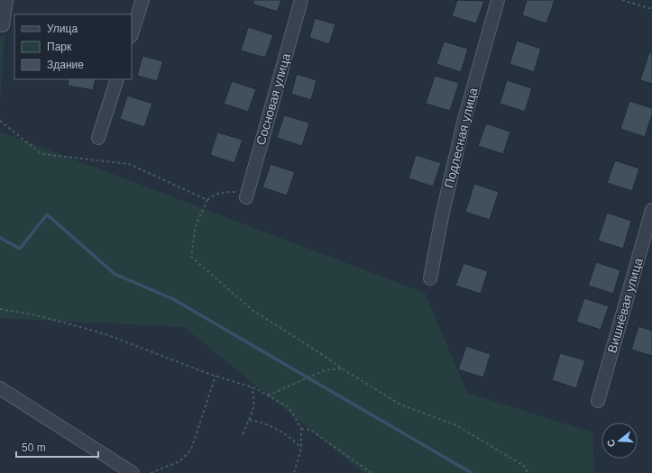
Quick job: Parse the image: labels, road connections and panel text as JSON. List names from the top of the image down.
{
  "streets": {
    "street": ["Сосновая улица", "Подлесная улица", "Вишнёвая улица"]
  },
  "legend": ["Улица", "Парк", "Здание"],
  "scale_bar": "50 m",
  "north": "left"
}
